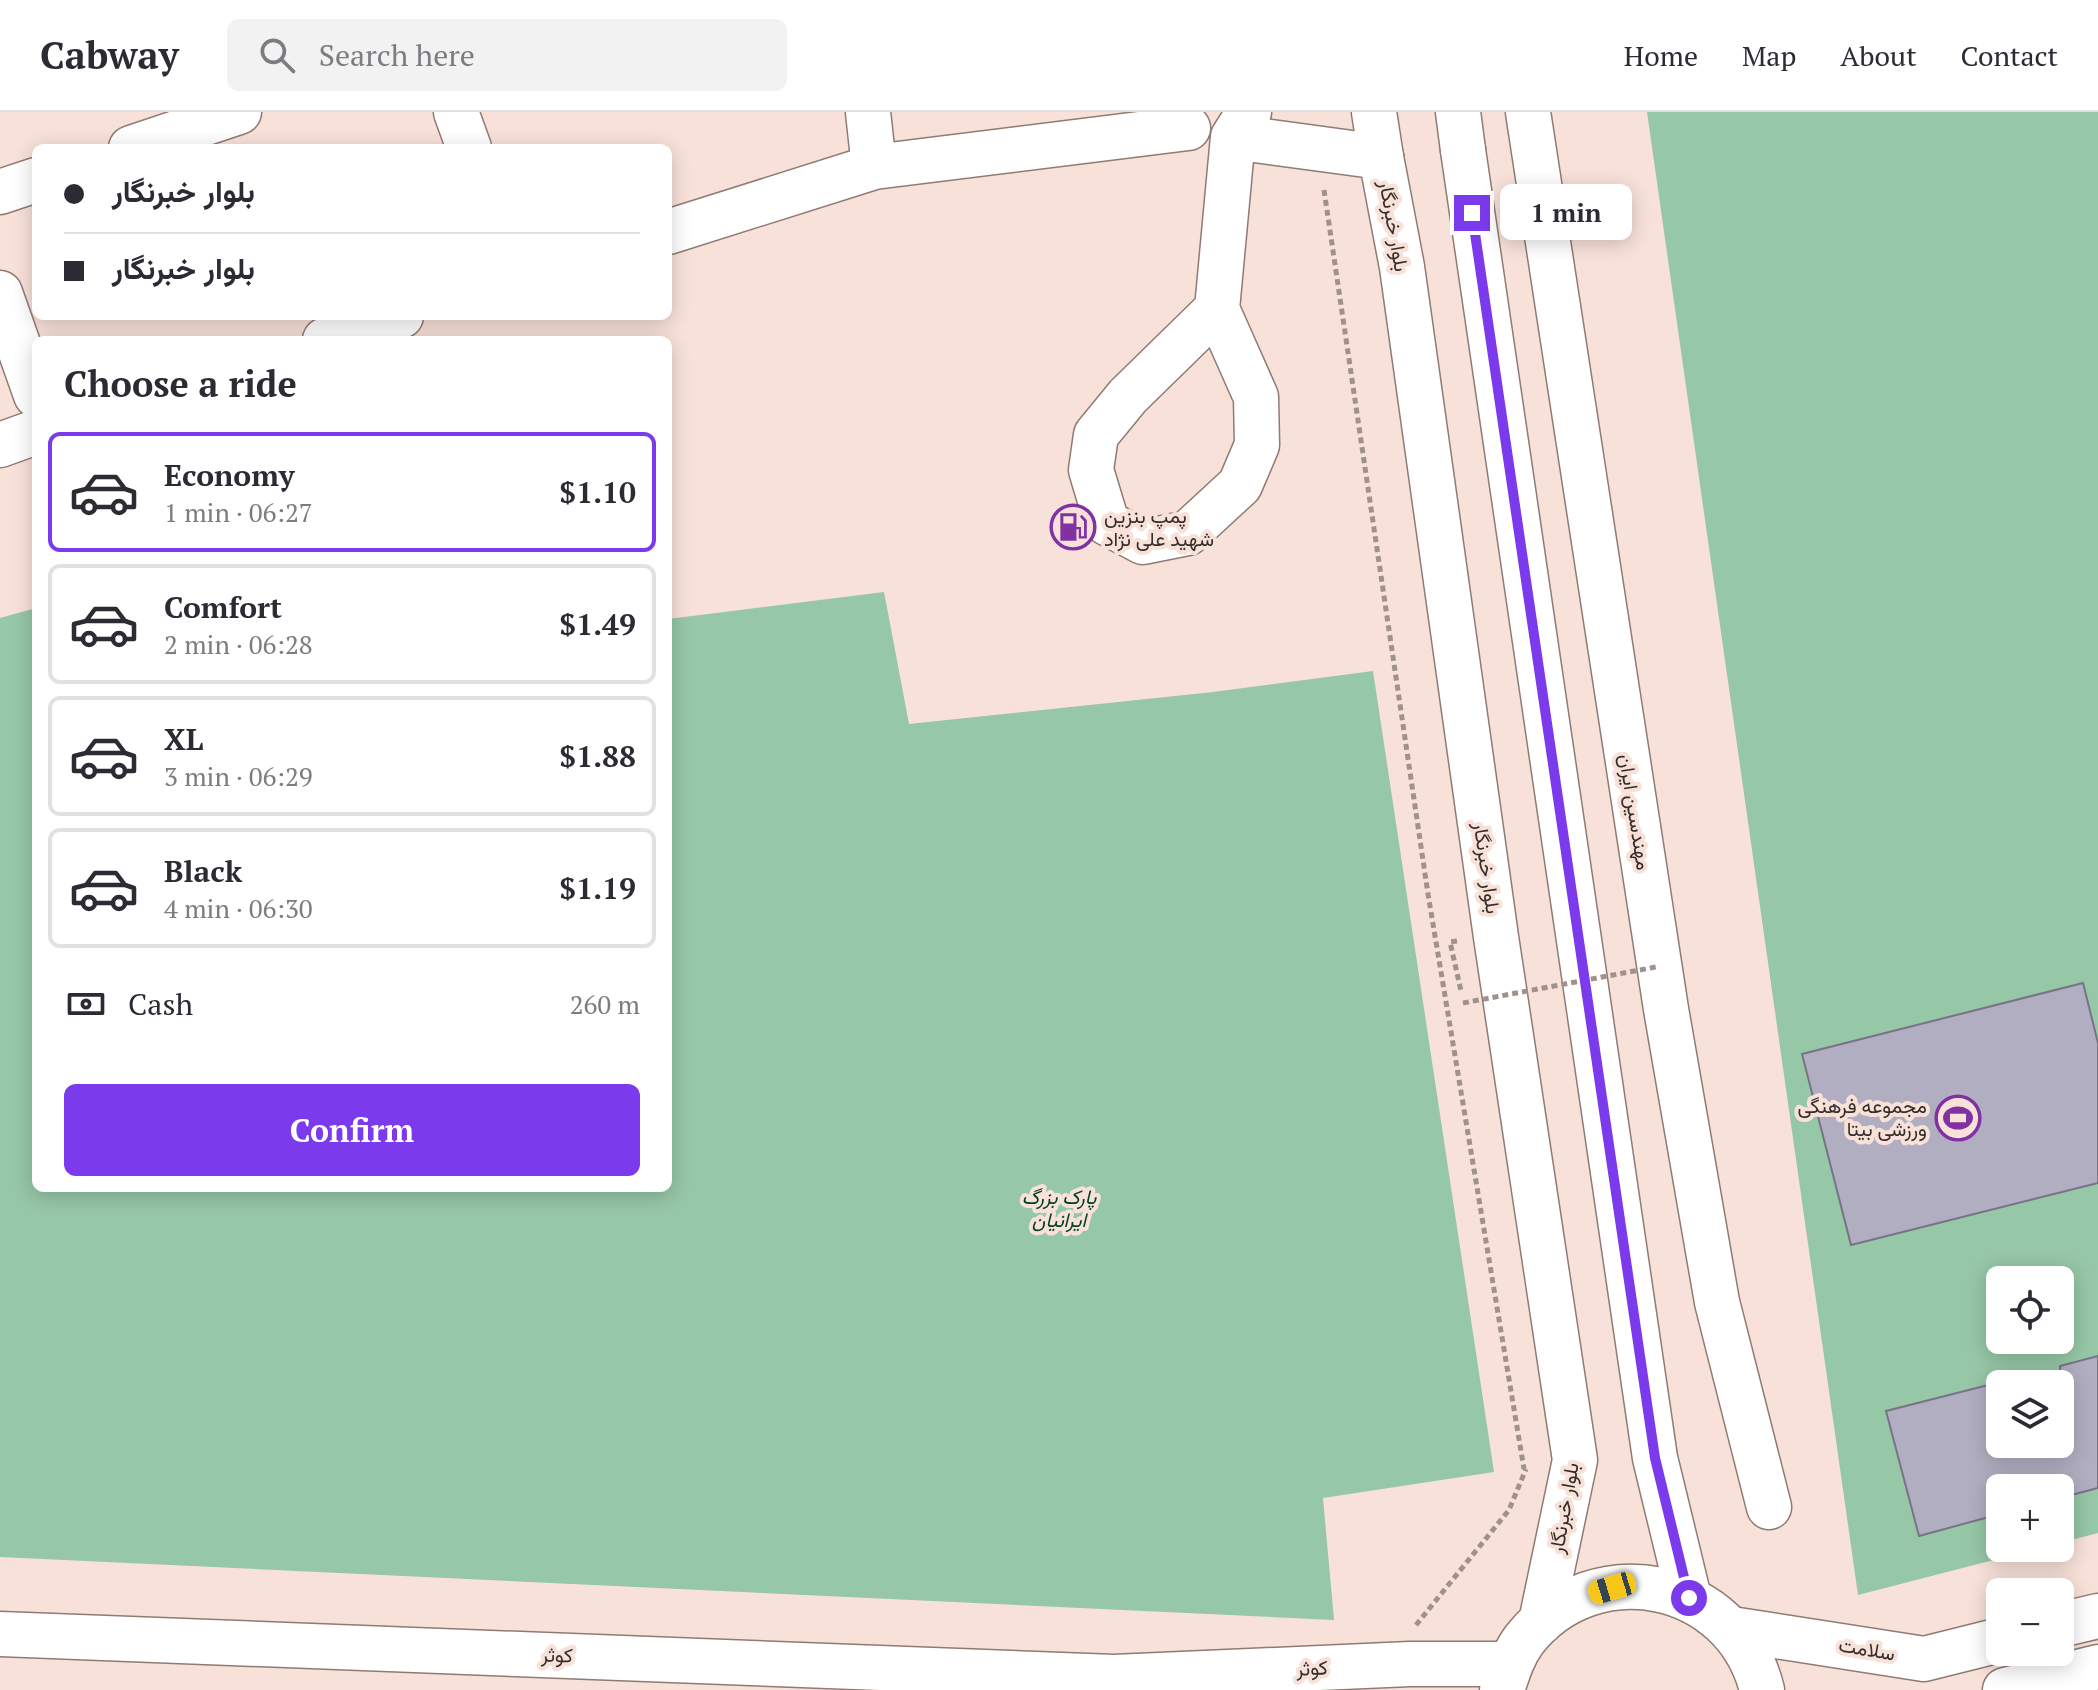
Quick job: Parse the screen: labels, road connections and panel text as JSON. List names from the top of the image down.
{
  "streets": {
    "main road": [
      "بلوار خبرنگار",
      "مهندسین ایران",
      "سلامت",
      "کوثر"
    ]
  },
  "parks": ["پارک بزرگ ایرانیان"],
  "places": {
    "fuel station": ["پمپ بنزین شهید علی نژاد"],
    "sports": ["مجموعه فرهنگی ورزشی بیتا"]
  },
  "page": {
    "header": "Cabway",
    "search": "Search here",
    "nav": [
      "Home",
      "Map",
      "About",
      "Contact"
    ],
    "banner": ["بلوار خبرنگار", "بلوار خبرنگار"],
    "bubble": "1 min",
    "heading": "Choose a ride",
    "list": [
      {
        "name": "Economy",
        "note": "1 min · 06:27",
        "value": "$1.10"
      },
      {
        "name": "Comfort",
        "note": "2 min · 06:28",
        "value": "$1.49"
      },
      {
        "name": "XL",
        "note": "3 min · 06:29",
        "value": "$1.88"
      },
      {
        "name": "Black",
        "note": "4 min · 06:30",
        "value": "$1.19"
      }
    ],
    "pay": ["Cash", "260 m"],
    "buttons": "Confirm",
    "map_buttons": ["+", "−"]
  }
}
